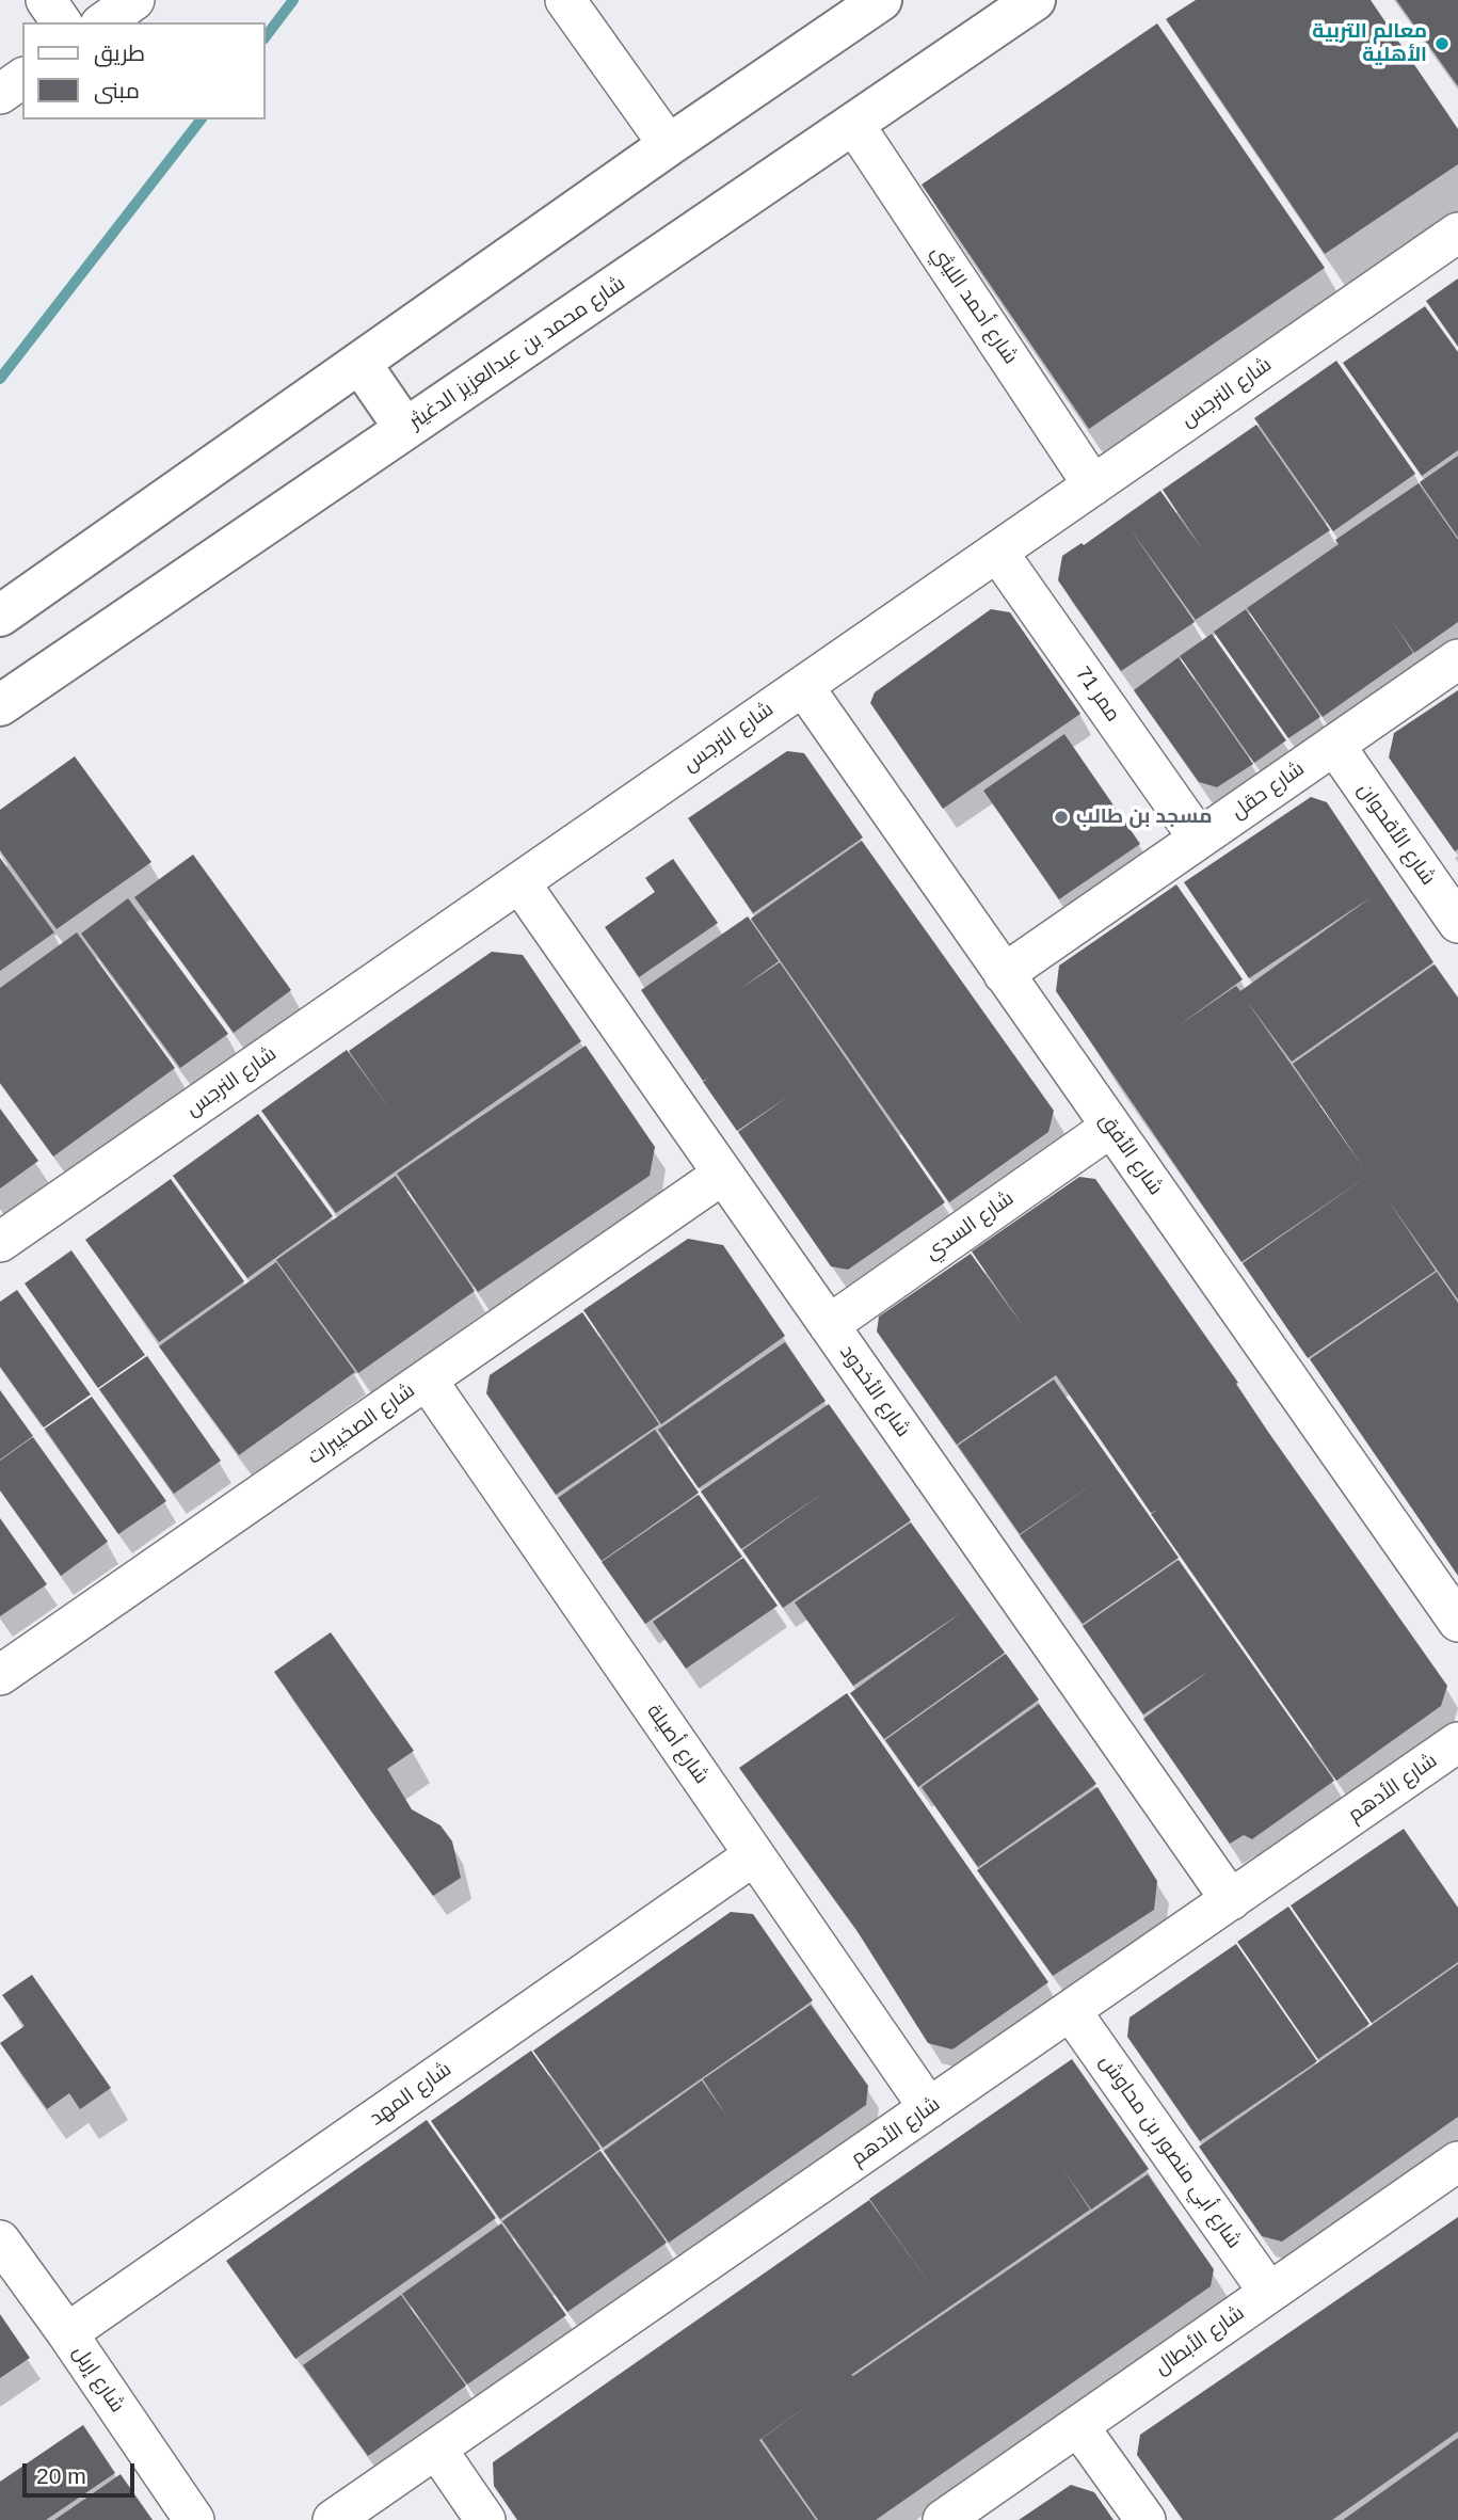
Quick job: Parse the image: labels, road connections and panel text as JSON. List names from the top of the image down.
{
  "streets": {
    "street": [
      "شارع أحمد الليثي",
      "شارع محمد بن عبدالعزيز الدغيثر",
      "شارع النرجس",
      "ممر 71",
      "شارع حقل",
      "شارع الأقحوان",
      "شارع الأفق",
      "شارع السدي",
      "شارع الأخدود",
      "شارع الصخيبرات",
      "شارع أصيلة",
      "شارع الأدهم",
      "شارع المهد",
      "شارع أبي منصور بن محاوش",
      "شارع الأبطال",
      "شارع إربل"
    ]
  },
  "crossings": [
    ["شارع أحمد الليثي", "شارع محمد بن عبدالعزيز الدغيثر"],
    ["شارع أحمد الليثي", "شارع النرجس"],
    ["شارع النرجس", "ممر 71"],
    ["شارع النرجس", "شارع الأفق"],
    ["شارع النرجس", "شارع الأخدود"],
    ["ممر 71", "شارع حقل"],
    ["شارع حقل", "شارع الأقحوان"],
    ["شارع حقل", "شارع الأفق"],
    ["شارع الأفق", "شارع السدي"],
    ["شارع السدي", "شارع الأخدود"],
    ["شارع الأخدود", "شارع الصخيبرات"],
    ["شارع الأخدود", "شارع الأدهم"],
    ["شارع الصخيبرات", "شارع أصيلة"],
    ["شارع أصيلة", "شارع الأدهم"],
    ["شارع أصيلة", "شارع المهد"],
    ["شارع الأدهم", "شارع أبي منصور بن محاوش"],
    ["شارع المهد", "شارع إربل"],
    ["شارع أبي منصور بن محاوش", "شارع الأبطال"]
  ],
  "places": ["معالم التربية الأهلية", "مسجد بن طالب"],
  "legend": ["طريق", "مبنى"],
  "scale_bar": "20 m"
}
